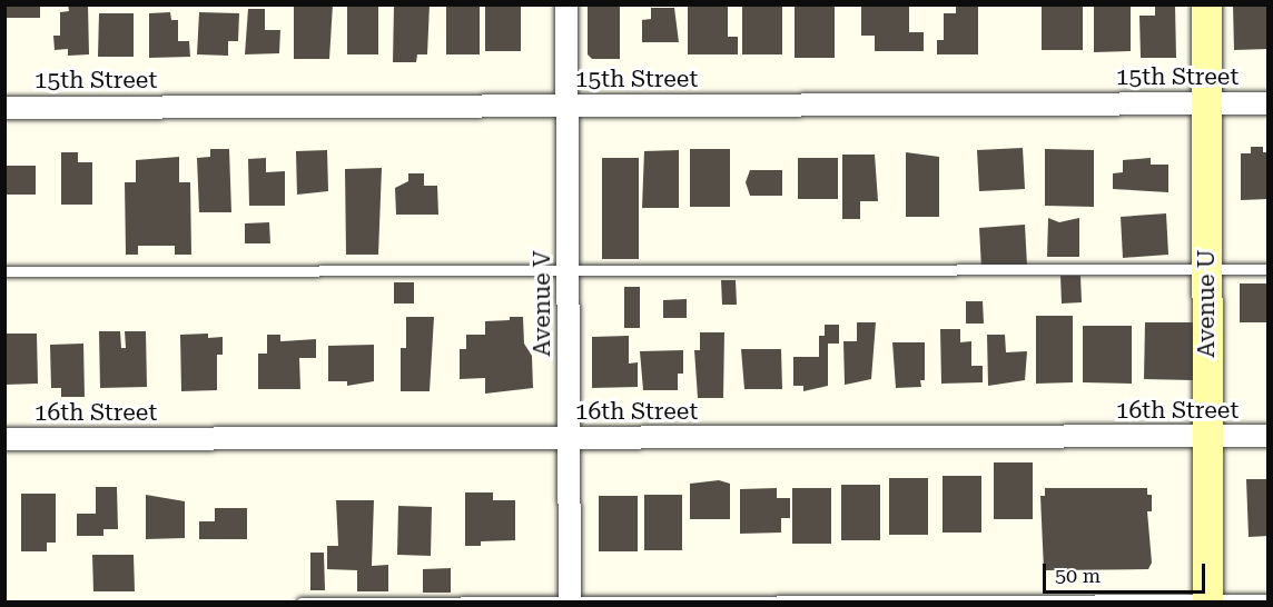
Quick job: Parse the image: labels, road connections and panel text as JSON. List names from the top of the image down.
{
  "streets": {
    "street": [
      "15th Street",
      "Avenue V",
      "Avenue U",
      "16th Street"
    ]
  },
  "crossings": [
    ["15th Street", "Avenue V"],
    ["15th Street", "Avenue U"],
    ["Avenue V", "16th Street"],
    ["Avenue U", "16th Street"]
  ],
  "scale_bar": "50 m"
}
